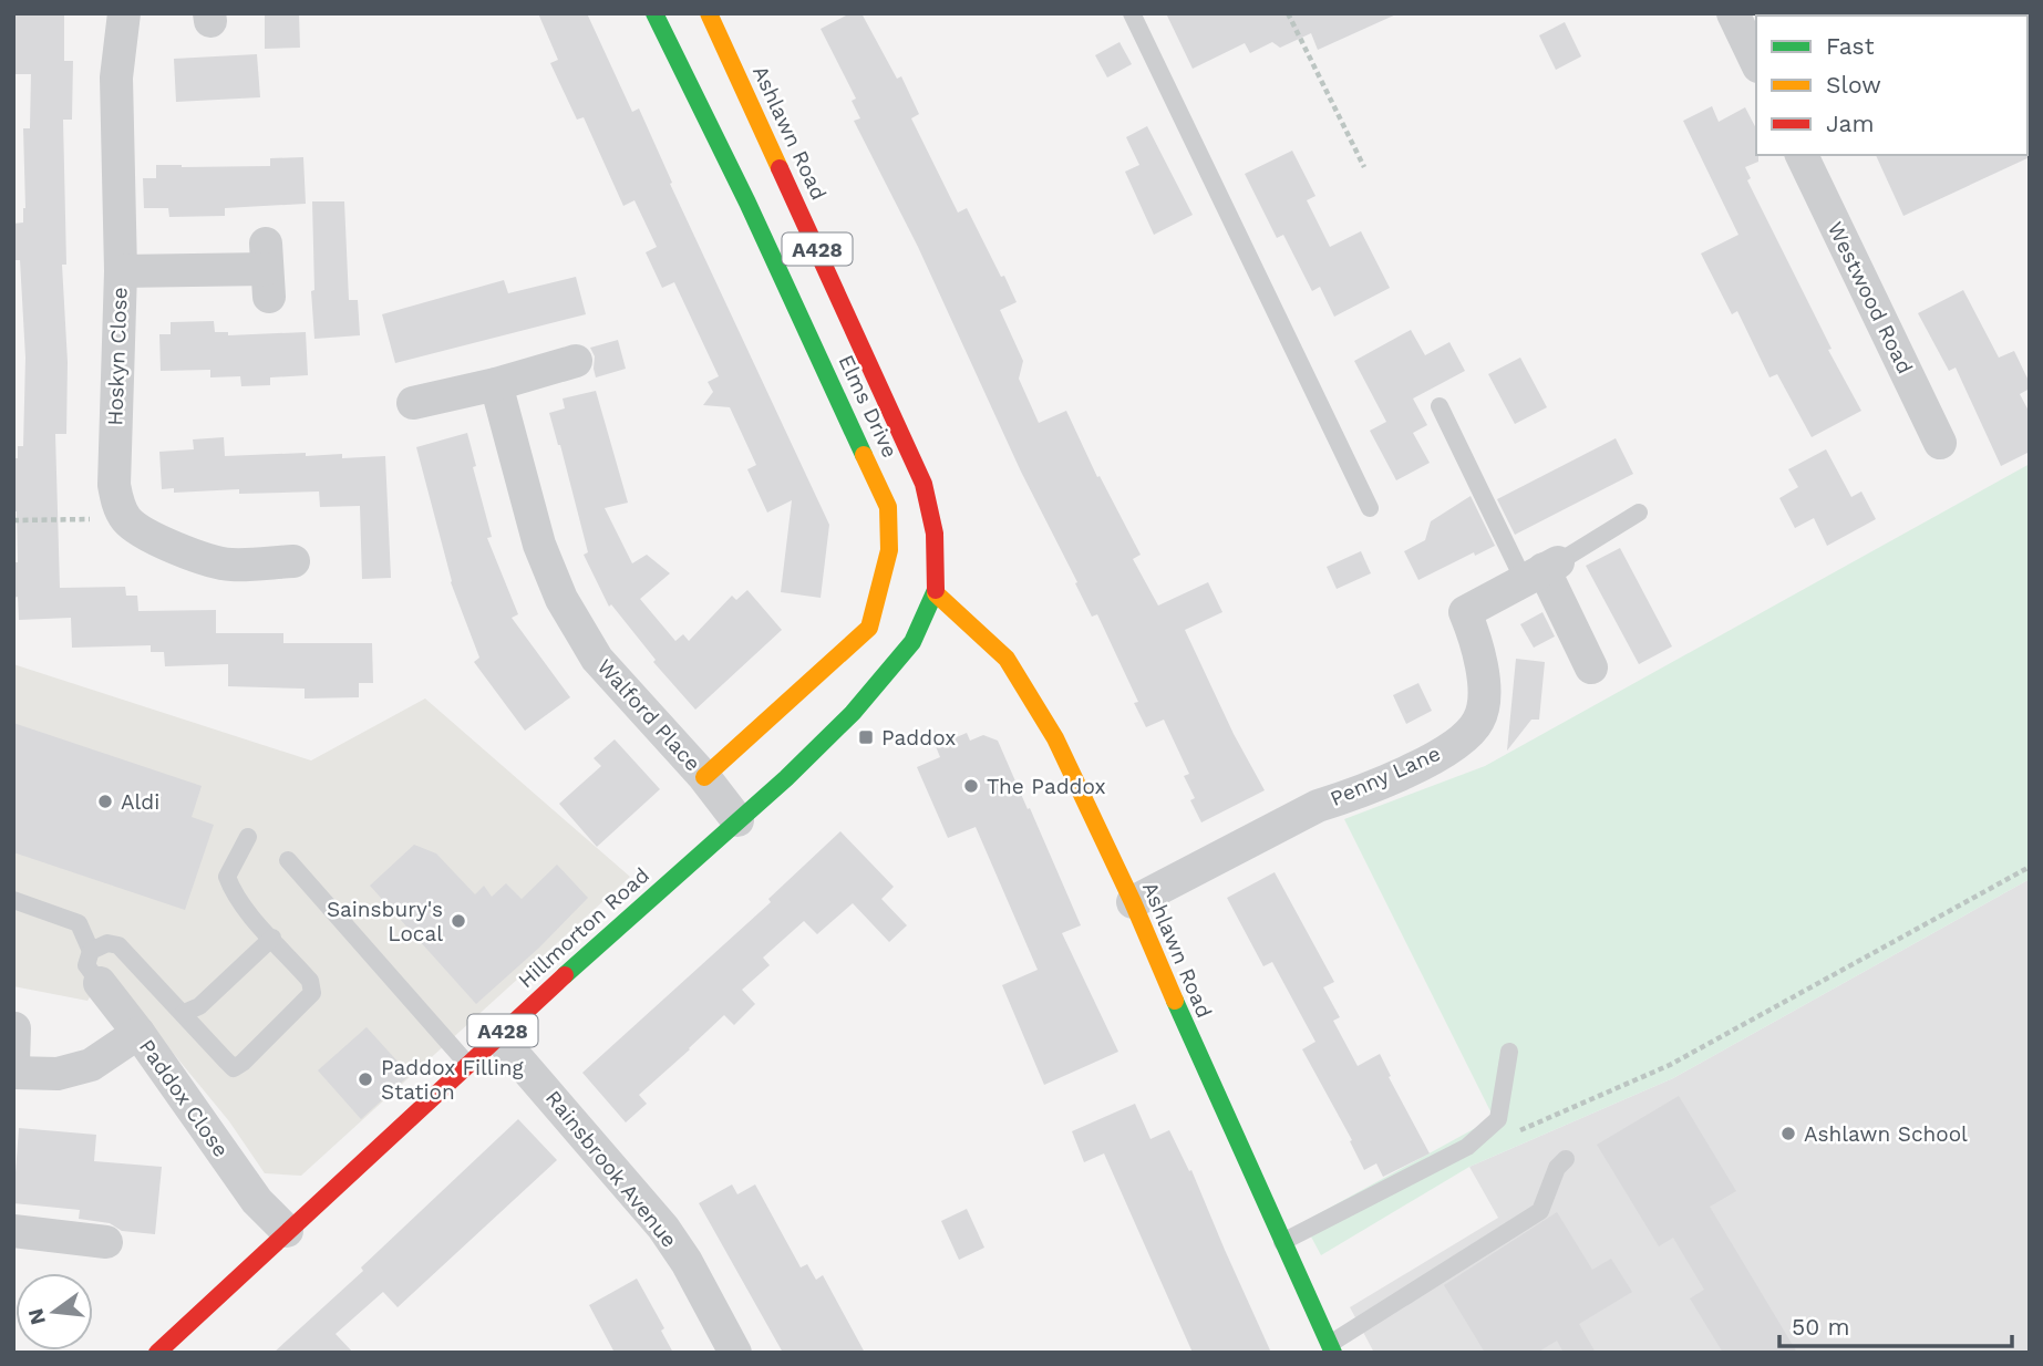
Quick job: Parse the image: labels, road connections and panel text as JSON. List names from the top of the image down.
{
  "streets": {
    "main road": [
      "Ashlawn Road",
      "A428",
      "Elms Drive",
      "Hillmorton Road"
    ],
    "street": [
      "Westwood Road",
      "Hoskyn Close",
      "Walford Place",
      "Penny Lane",
      "Paddox Close",
      "Rainsbrook Avenue"
    ]
  },
  "crossings": [
    ["Ashlawn Road", "Penny Lane"],
    ["Ashlawn Road", "Hillmorton Road"],
    ["Elms Drive", "Walford Place"],
    ["Walford Place", "Hillmorton Road"],
    ["Hillmorton Road", "Paddox Close"],
    ["Hillmorton Road", "Rainsbrook Avenue"]
  ],
  "places": {
    "transit": ["Paddox"],
    "other": [
      "The Paddox",
      "Aldi",
      "Sainsbury's Local",
      "Paddox Filling Station",
      "Ashlawn School"
    ]
  },
  "legend": ["Fast", "Slow", "Jam"],
  "scale_bar": "50 m",
  "north": "left"
}
